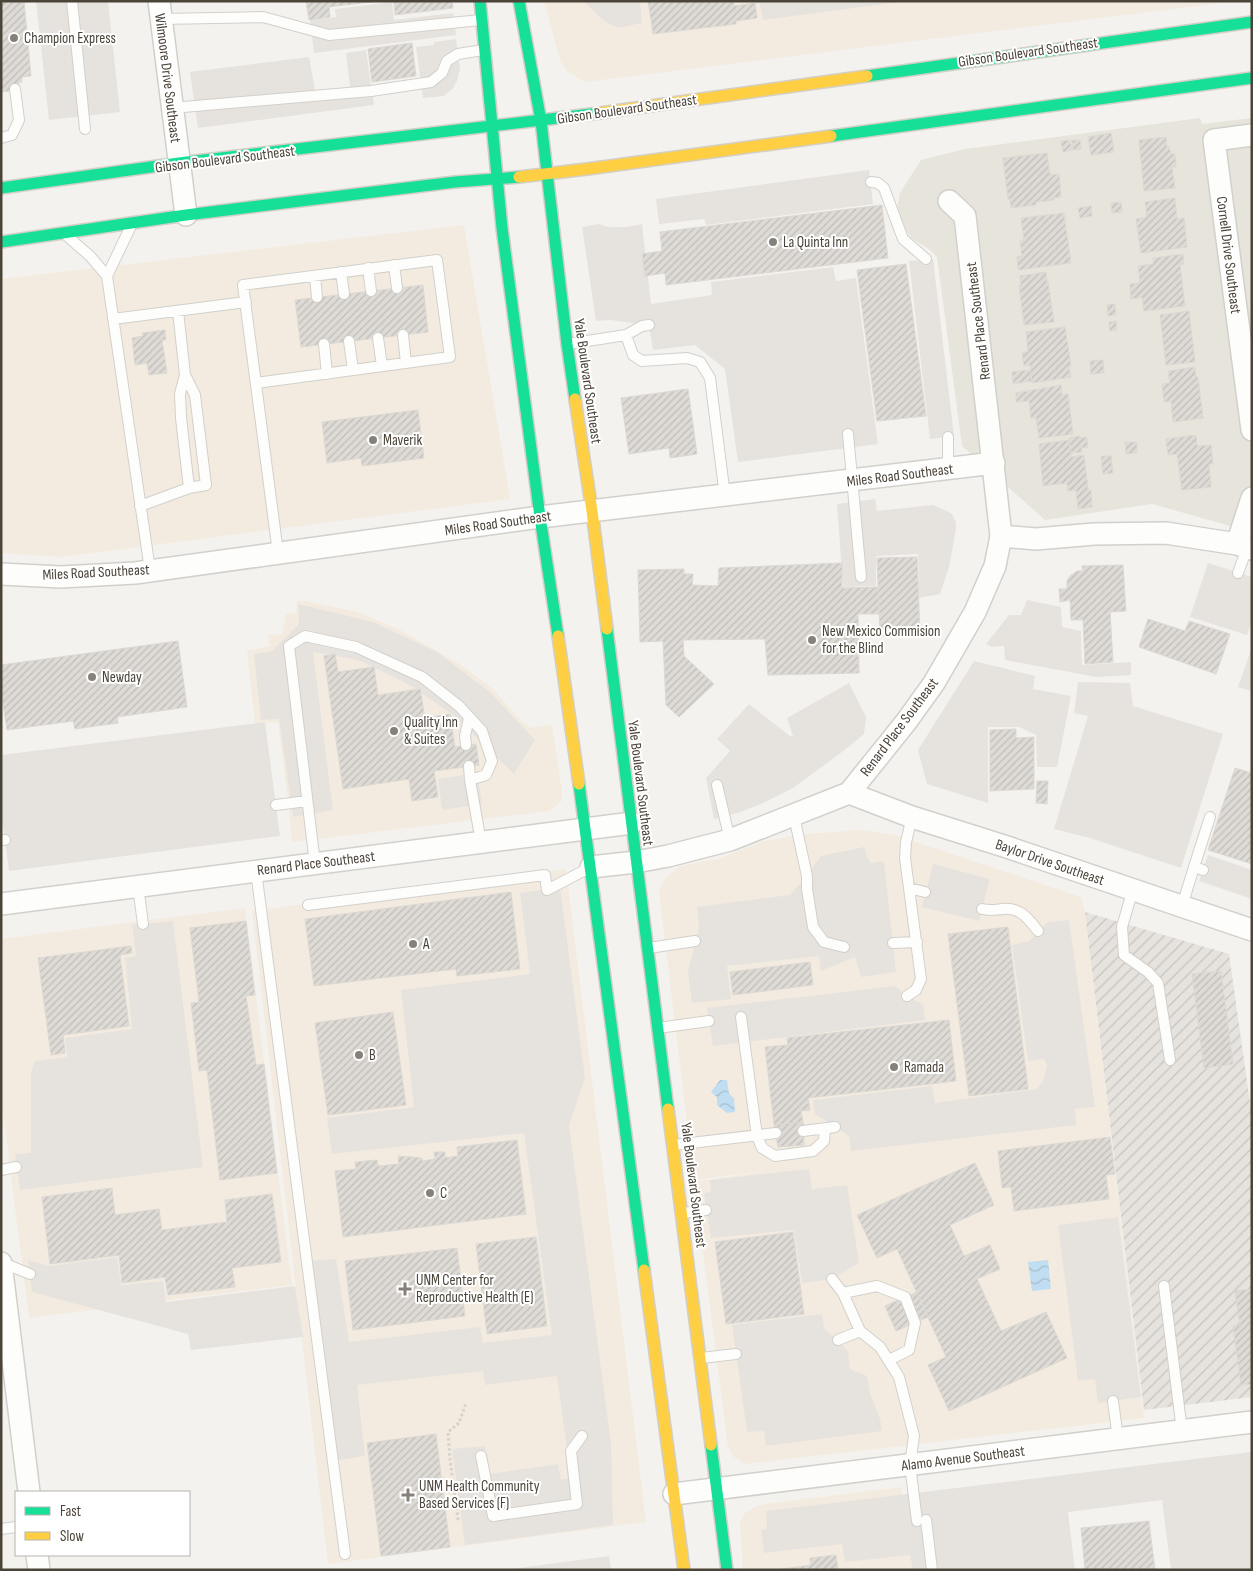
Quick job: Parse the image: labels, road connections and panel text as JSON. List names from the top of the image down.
{
  "streets": {
    "main road": ["Gibson Boulevard Southeast", "Yale Boulevard Southeast"],
    "street": [
      "Wilmoore Drive Southeast",
      "Cornell Drive Southeast",
      "Renard Place Southeast",
      "Miles Road Southeast",
      "Baylor Drive Southeast",
      "Alamo Avenue Southeast"
    ]
  },
  "crossings": [
    ["Gibson Boulevard Southeast", "Wilmoore Drive Southeast"],
    ["Gibson Boulevard Southeast", "Yale Boulevard Southeast"],
    ["Renard Place Southeast", "Yale Boulevard Southeast"],
    ["Renard Place Southeast", "Miles Road Southeast"],
    ["Renard Place Southeast", "Baylor Drive Southeast"],
    ["Yale Boulevard Southeast", "Miles Road Southeast"],
    ["Yale Boulevard Southeast", "Alamo Avenue Southeast"]
  ],
  "places": {
    "other": [
      "Champion Express",
      "La Quinta Inn",
      "Maverik",
      "New Mexico Commision for the Blind",
      "Newday",
      "Quality Inn & Suites",
      "A",
      "B",
      "Ramada",
      "C"
    ],
    "health": ["UNM Center for Reproductive Health (E)", "UNM Health Community Based Services (F)"]
  },
  "legend": ["Fast", "Slow"]
}
